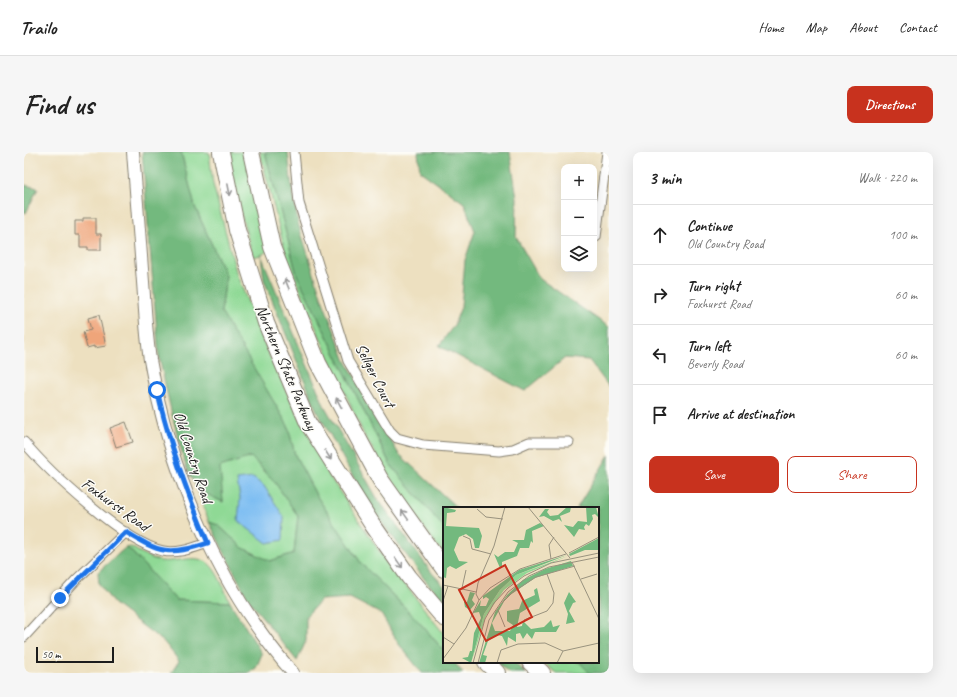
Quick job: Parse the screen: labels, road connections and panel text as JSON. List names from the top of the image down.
{
  "streets": {
    "highway": ["Northern State Parkway"],
    "main road": ["Old Country Road"],
    "street": ["Sellger Court", "Foxhurst Road"]
  },
  "crossings": [
    ["Old Country Road", "Foxhurst Road"]
  ],
  "scale_bar": "50 m",
  "page": {
    "header": "Trailo",
    "nav": [
      "Home",
      "Map",
      "About",
      "Contact"
    ],
    "buttons": [
      "Directions",
      ["Save", "Share"]
    ],
    "title": "Find us",
    "heading": ["3 min", "Walk · 220 m"],
    "map_buttons": ["+", "−"],
    "list": [
      ["Continue", "Old Country Road", "100 m"],
      ["Turn right", "Foxhurst Road", "60 m"],
      ["Turn left", "Beverly Road", "60 m"],
      "Arrive at destination"
    ],
    "scale": "50 m"
  }
}
